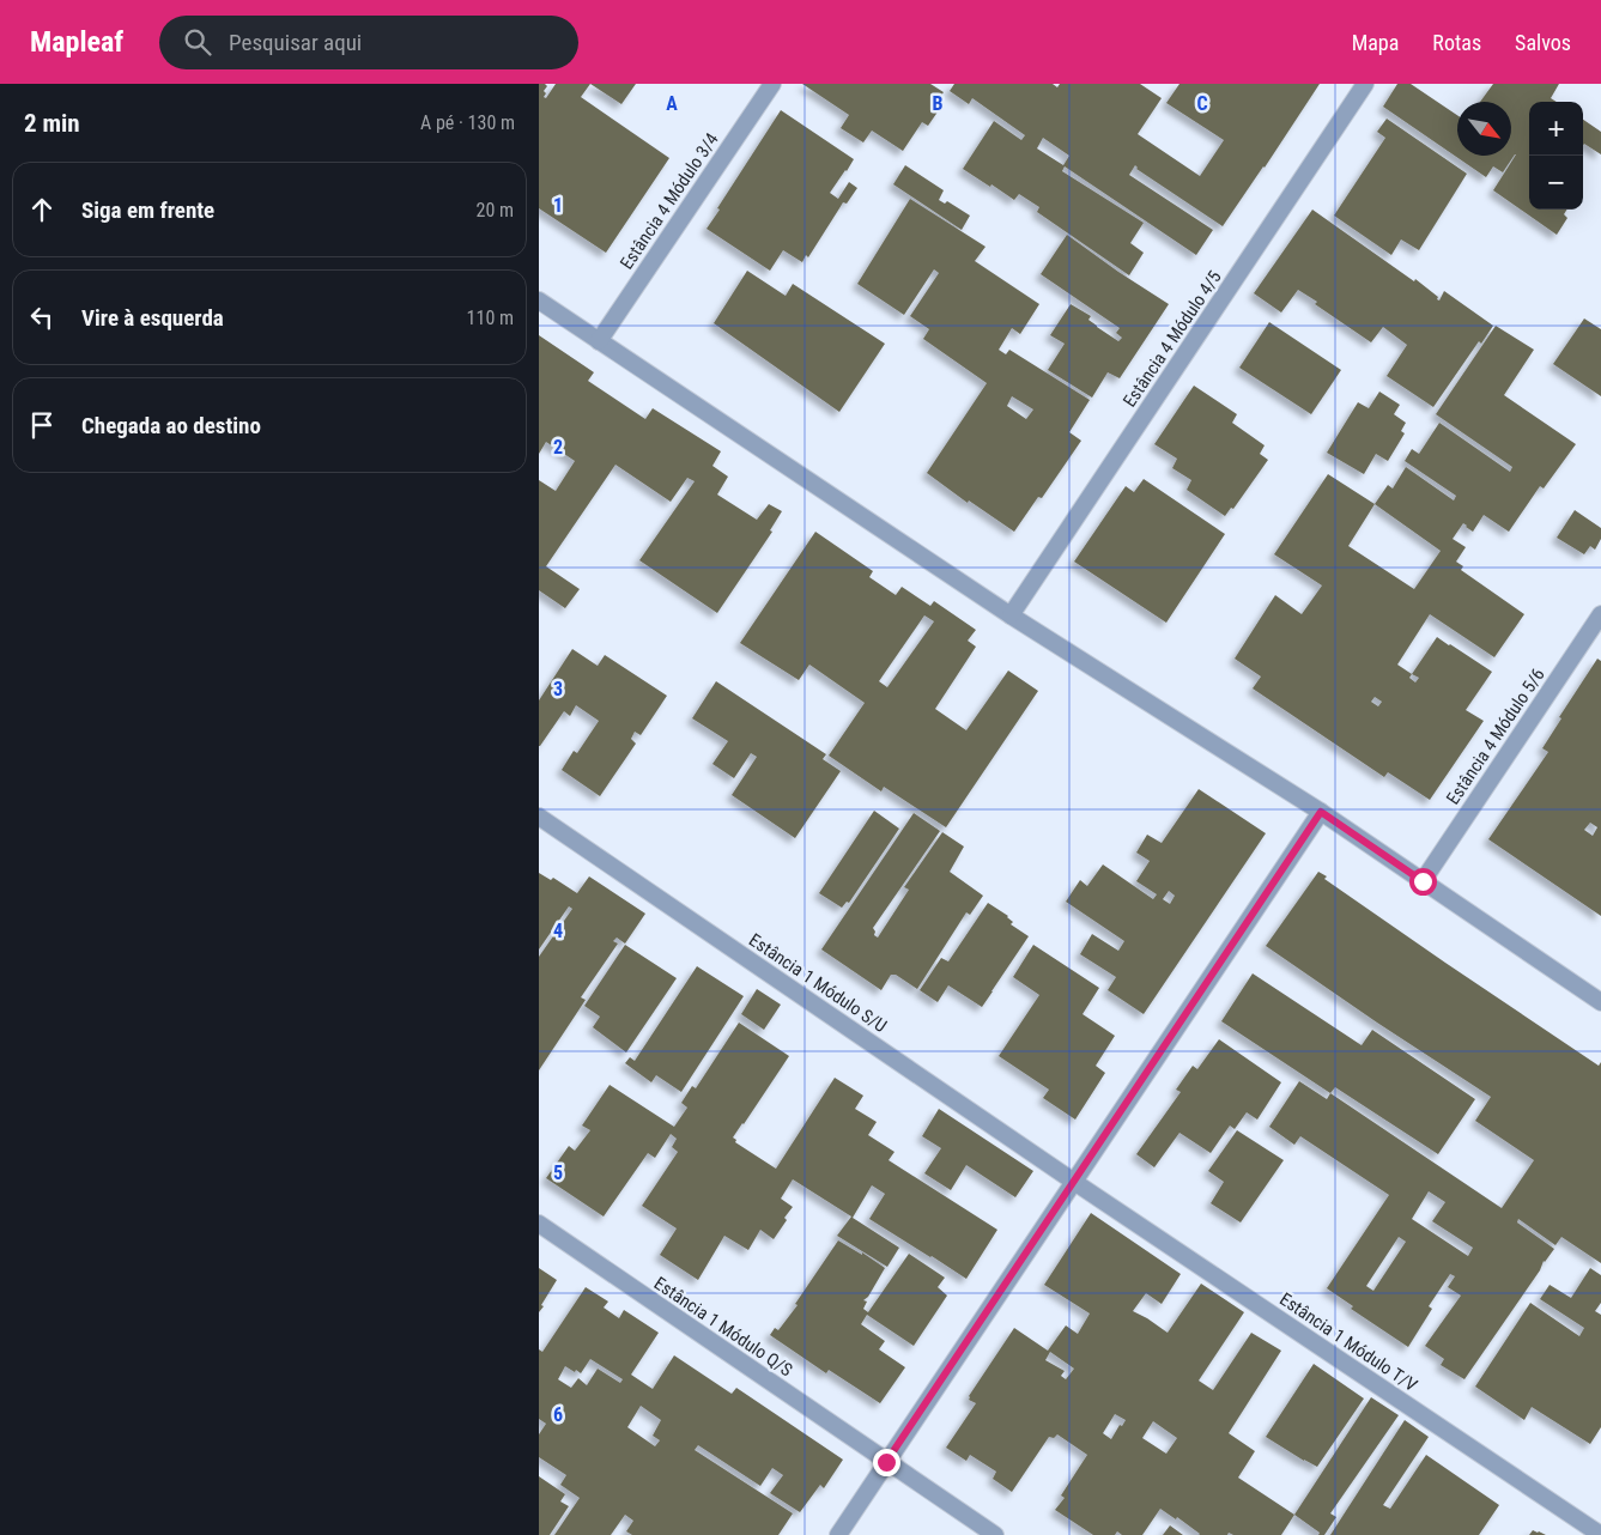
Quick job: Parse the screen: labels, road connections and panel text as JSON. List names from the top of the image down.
{
  "streets": {
    "street": [
      "Estância 4 Módulo 3/4",
      "Estância 4 Módulo 4/5",
      "Estância 4 Módulo 5/6",
      "Estância 1 Módulo S/U",
      "Estância 1 Módulo Q/S",
      "Estância 1 Módulo T/V"
    ]
  },
  "crossings": [
    ["Estância 1 Módulo S/U", "Estância 1 Módulo T/V"]
  ],
  "north": "bottom right",
  "page": {
    "header": "Mapleaf",
    "search": "Pesquisar aqui",
    "nav": ["Mapa", "Rotas", "Salvos"],
    "heading": ["2 min", "A pé · 130 m"],
    "map_buttons": ["+", "−"],
    "list": [
      ["Siga em frente", "20 m"],
      ["Vire à esquerda", "110 m"],
      "Chegada ao destino"
    ]
  },
  "grid": {
    "columns": ["A", "B", "C"],
    "rows": [
      "1",
      "2",
      "3",
      "4",
      "5",
      "6"
    ]
  }
}
